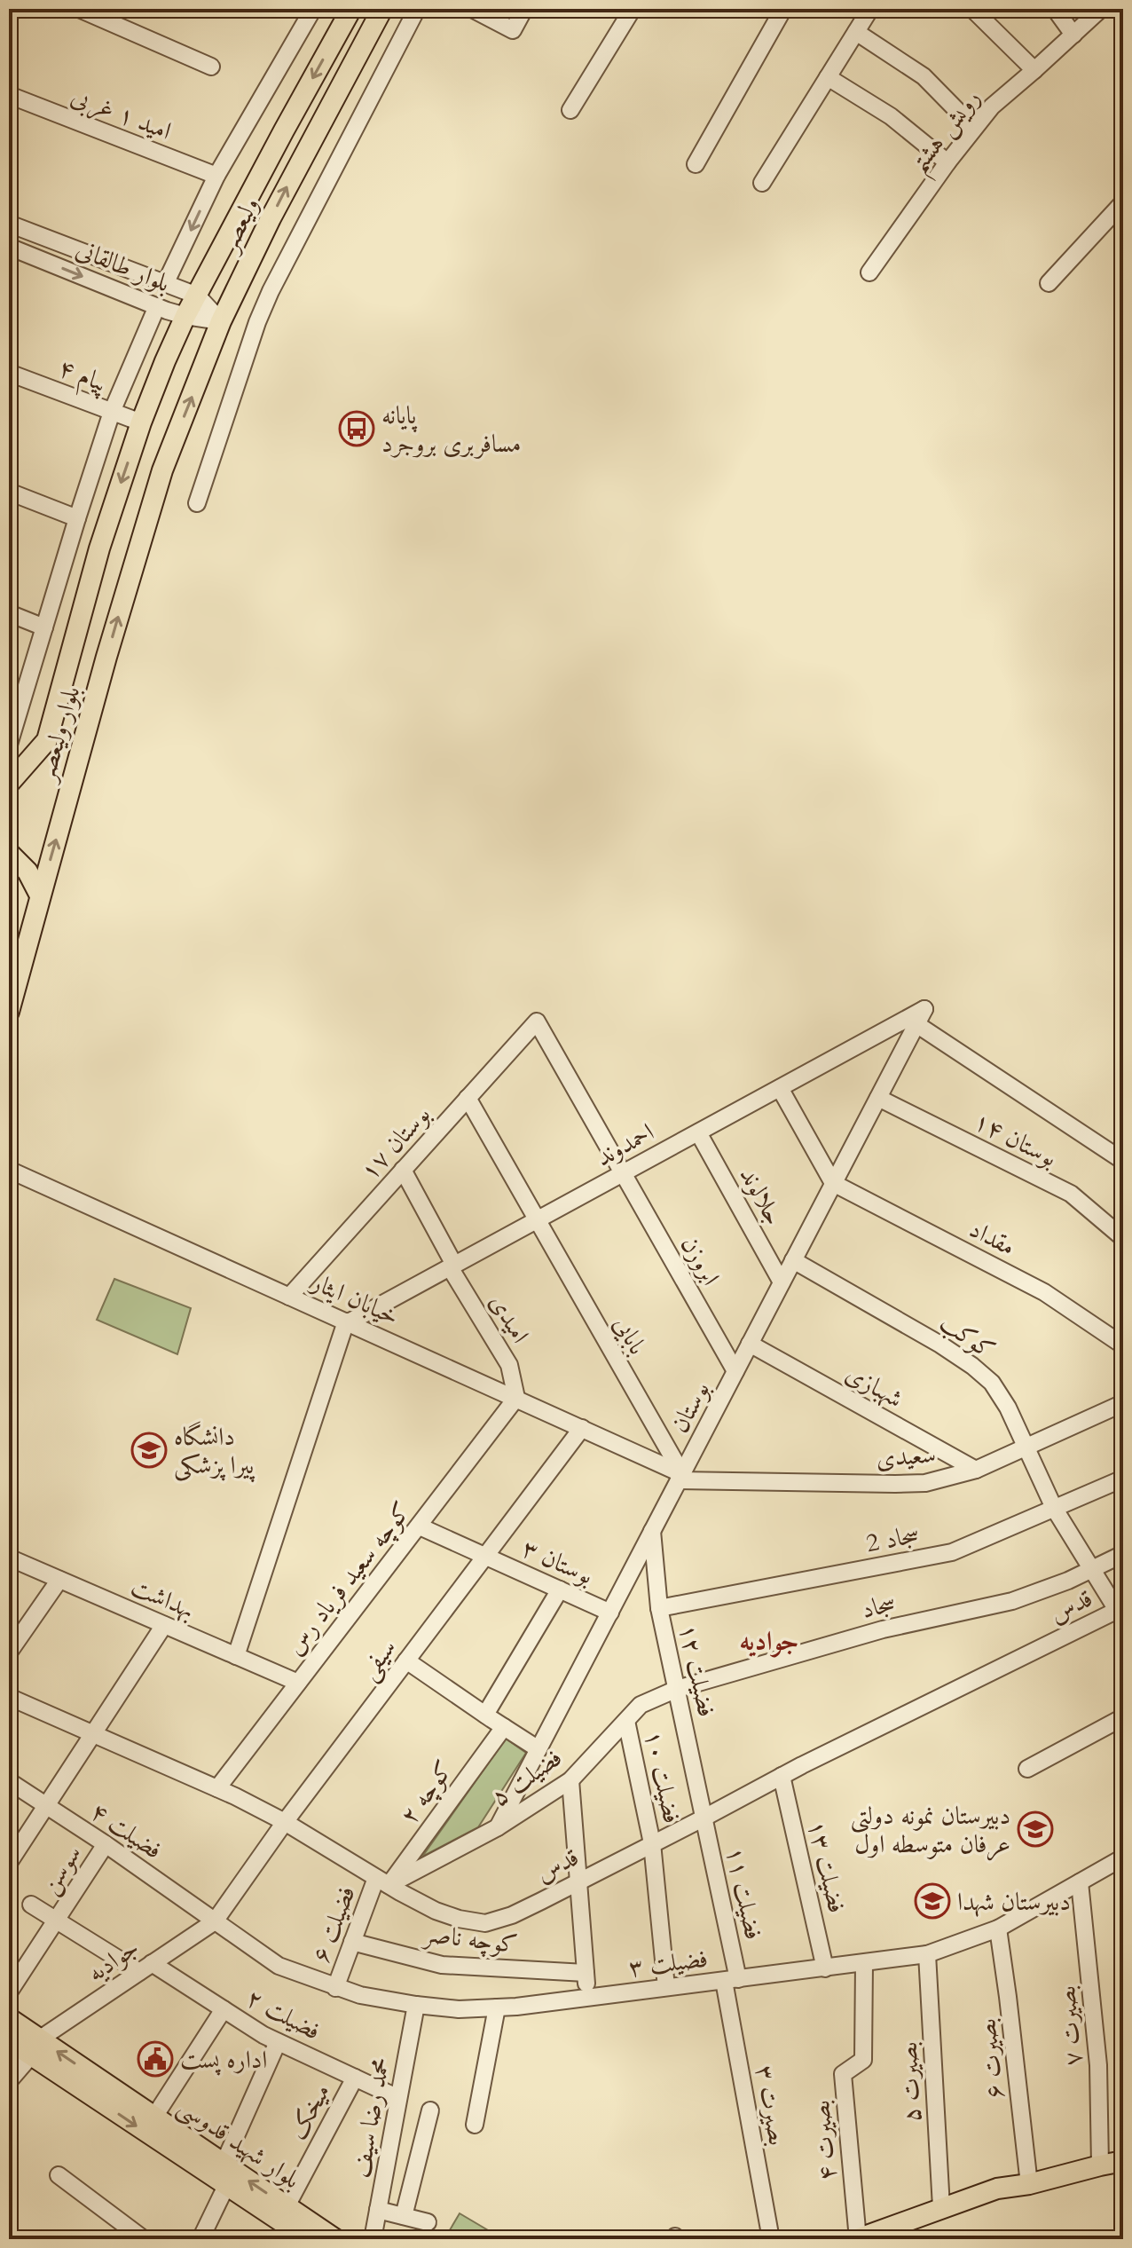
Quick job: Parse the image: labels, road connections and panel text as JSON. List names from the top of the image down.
{
  "streets": {
    "main road": ["ولیعصر", "بلوار ولیعصر", "بلوار شهید قدوسی"],
    "street": [
      "امید ۱ غربی",
      "رویش هشتم",
      "بلوار طالقانی",
      "پیام ۴",
      "بوستان ۱۴",
      "بوستان ۱۷",
      "احمدوند",
      "جلالوند",
      "مقداد",
      "ابروزن",
      "خیابان ایثار",
      "امیدی",
      "بابایی",
      "کوکب",
      "شهبازی",
      "بوستان",
      "سعیدی",
      "سجاد 2",
      "بوستان ۳",
      "کوچه سعید فریاد رس",
      "بهداشت",
      "سجاد",
      "قدس",
      "سیفی",
      "فضیلت ۱۲",
      "فضیلت ۵",
      "فضیلت ۱۰",
      "کوچه ۲",
      "فضیلت ۴",
      "فضیلت ۱۳",
      "سوسن",
      "فضیلت ۱۱",
      "فضیلت ۶",
      "کوچه ناصر",
      "جوادیه",
      "فضیلت ۳",
      "فضیلت ۲",
      "بصیرت ۷",
      "بصیرت ۶",
      "بصیرت ۵",
      "بصیرت ۳",
      "میخک",
      "محمد رضا سیف",
      "بصیرت ۴"
    ]
  },
  "crossings": [
    ["ولیعصر", "بلوار طالقانی"],
    ["ولیعصر", "بلوار ولیعصر"],
    ["پیام ۴", "بلوار ولیعصر"],
    ["بوستان ۱۴", "بوستان"],
    ["بوستان ۱۷", "ابروزن"],
    ["بوستان ۱۷", "خیابان ایثار"],
    ["بوستان ۱۷", "امیدی"],
    ["بوستان ۱۷", "بابایی"],
    ["احمدوند", "جلالوند"],
    ["احمدوند", "ابروزن"],
    ["احمدوند", "خیابان ایثار"],
    ["احمدوند", "امیدی"],
    ["احمدوند", "بابایی"],
    ["احمدوند", "بوستان"],
    ["جلالوند", "بوستان"],
    ["مقداد", "بوستان"],
    ["ابروزن", "بوستان"],
    ["خیابان ایثار", "امیدی"],
    ["خیابان ایثار", "بابایی"],
    ["خیابان ایثار", "بوستان"],
    ["خیابان ایثار", "سعیدی"],
    ["خیابان ایثار", "کوچه سعید فریاد رس"],
    ["خیابان ایثار", "سیفی"],
    ["امیدی", "کوچه سعید فریاد رس"],
    ["بابایی", "بوستان"],
    ["بابایی", "سعیدی"],
    ["کوکب", "بوستان"],
    ["کوکب", "سعیدی"],
    ["کوکب", "سجاد 2"],
    ["کوکب", "سجاد"],
    ["کوکب", "قدس"],
    ["شهبازی", "بوستان"],
    ["شهبازی", "سعیدی"],
    ["بوستان", "سعیدی"],
    ["بوستان", "بوستان ۳"],
    ["بوستان", "فضیلت ۱۲"],
    ["بوستان", "فضیلت ۵"],
    ["سجاد 2", "فضیلت ۱۲"],
    ["بوستان ۳", "کوچه سعید فریاد رس"],
    ["بوستان ۳", "سیفی"],
    ["کوچه سعید فریاد رس", "بهداشت"],
    ["کوچه سعید فریاد رس", "قدس"],
    ["سجاد", "فضیلت ۱۲"],
    ["سجاد", "فضیلت ۵"],
    ["قدس", "سیفی"],
    ["قدس", "فضیلت ۱۲"],
    ["قدس", "فضیلت ۵"],
    ["قدس", "فضیلت ۱۰"],
    ["قدس", "کوچه ۲"],
    ["قدس", "فضیلت ۱۳"],
    ["قدس", "فضیلت ۱۱"],
    ["قدس", "فضیلت ۶"],
    ["سیفی", "فضیلت ۴"],
    ["سیفی", "جوادیه"],
    ["سیفی", "فضیلت ۳"],
    ["فضیلت ۱۲", "فضیلت ۵"],
    ["فضیلت ۱۲", "فضیلت ۱۱"],
    ["فضیلت ۵", "فضیلت ۱۰"],
    ["فضیلت ۵", "کوچه ۲"],
    ["فضیلت ۵", "فضیلت ۶"],
    ["فضیلت ۱۰", "فضیلت ۳"],
    ["کوچه ۲", "فضیلت ۶"],
    ["فضیلت ۴", "سوسن"],
    ["فضیلت ۴", "جوادیه"],
    ["فضیلت ۴", "فضیلت ۳"],
    ["فضیلت ۱۳", "فضیلت ۳"],
    ["سوسن", "فضیلت ۲"],
    ["فضیلت ۱۱", "فضیلت ۳"],
    ["فضیلت ۱۱", "بصیرت ۳"],
    ["فضیلت ۶", "کوچه ناصر"],
    ["فضیلت ۶", "فضیلت ۳"],
    ["جوادیه", "فضیلت ۳"],
    ["جوادیه", "فضیلت ۲"],
    ["جوادیه", "بلوار شهید قدوسی"],
    ["فضیلت ۳", "بصیرت ۷"],
    ["فضیلت ۳", "بصیرت ۶"],
    ["فضیلت ۳", "بصیرت ۵"],
    ["فضیلت ۳", "بصیرت ۳"],
    ["فضیلت ۳", "محمد رضا سیف"],
    ["فضیلت ۳", "بصیرت ۴"],
    ["فضیلت ۲", "میخک"],
    ["فضیلت ۲", "محمد رضا سیف"],
    ["میخک", "بلوار شهید قدوسی"]
  ],
  "districts": ["جوادیه"],
  "places": {
    "bus stop": ["پایانه مسافربری بروجرد"],
    "school or university": ["دانشگاه پیرا پزشکی", "دبیرستان نمونه دولتی عرفان متوسطه اول", "دبیرستان شهدا"],
    "public building": ["اداره پست"]
  }
}
